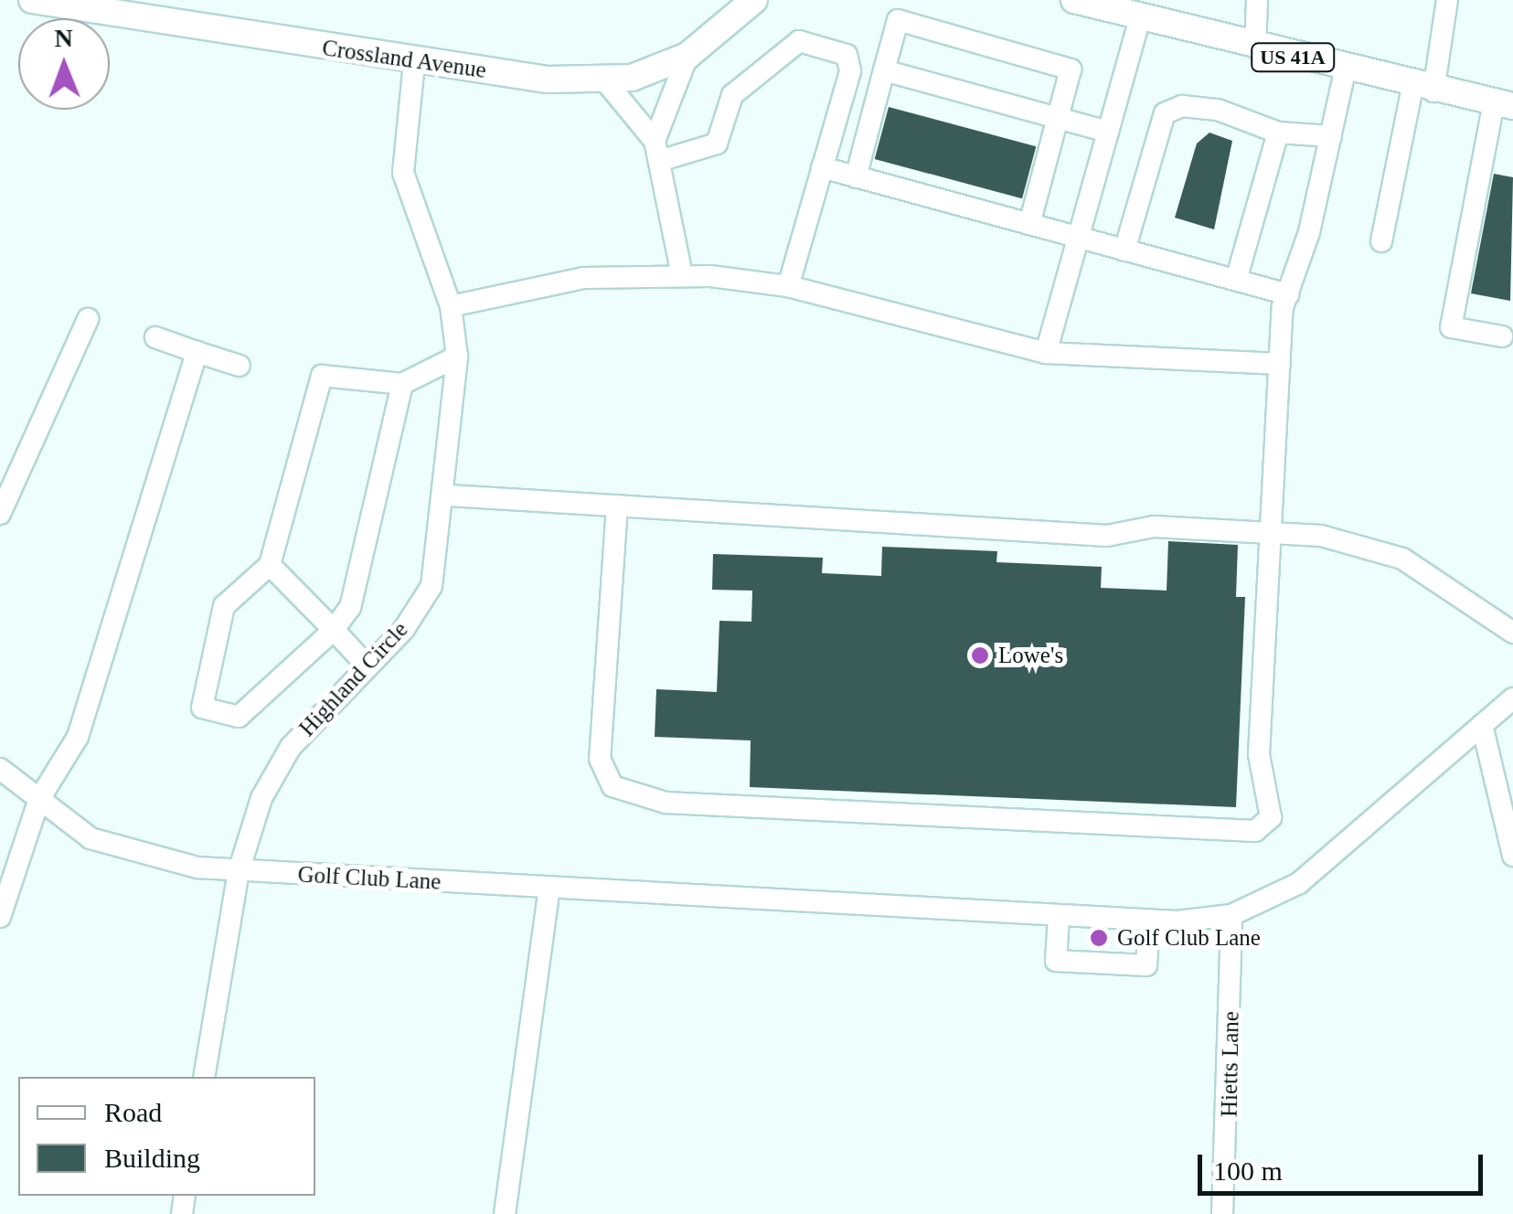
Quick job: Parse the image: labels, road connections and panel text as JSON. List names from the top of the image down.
{
  "streets": {
    "main road": ["US 41A", "Crossland Avenue"],
    "street": ["Highland Circle", "Golf Club Lane", "Hietts Lane"]
  },
  "crossings": [
    ["Crossland Avenue", "Highland Circle"],
    ["Highland Circle", "Golf Club Lane"],
    ["Golf Club Lane", "Hietts Lane"]
  ],
  "places": ["Lowe's", "Golf Club Lane"],
  "legend": ["Road", "Building"],
  "scale_bar": "100 m",
  "north": "top"
}
